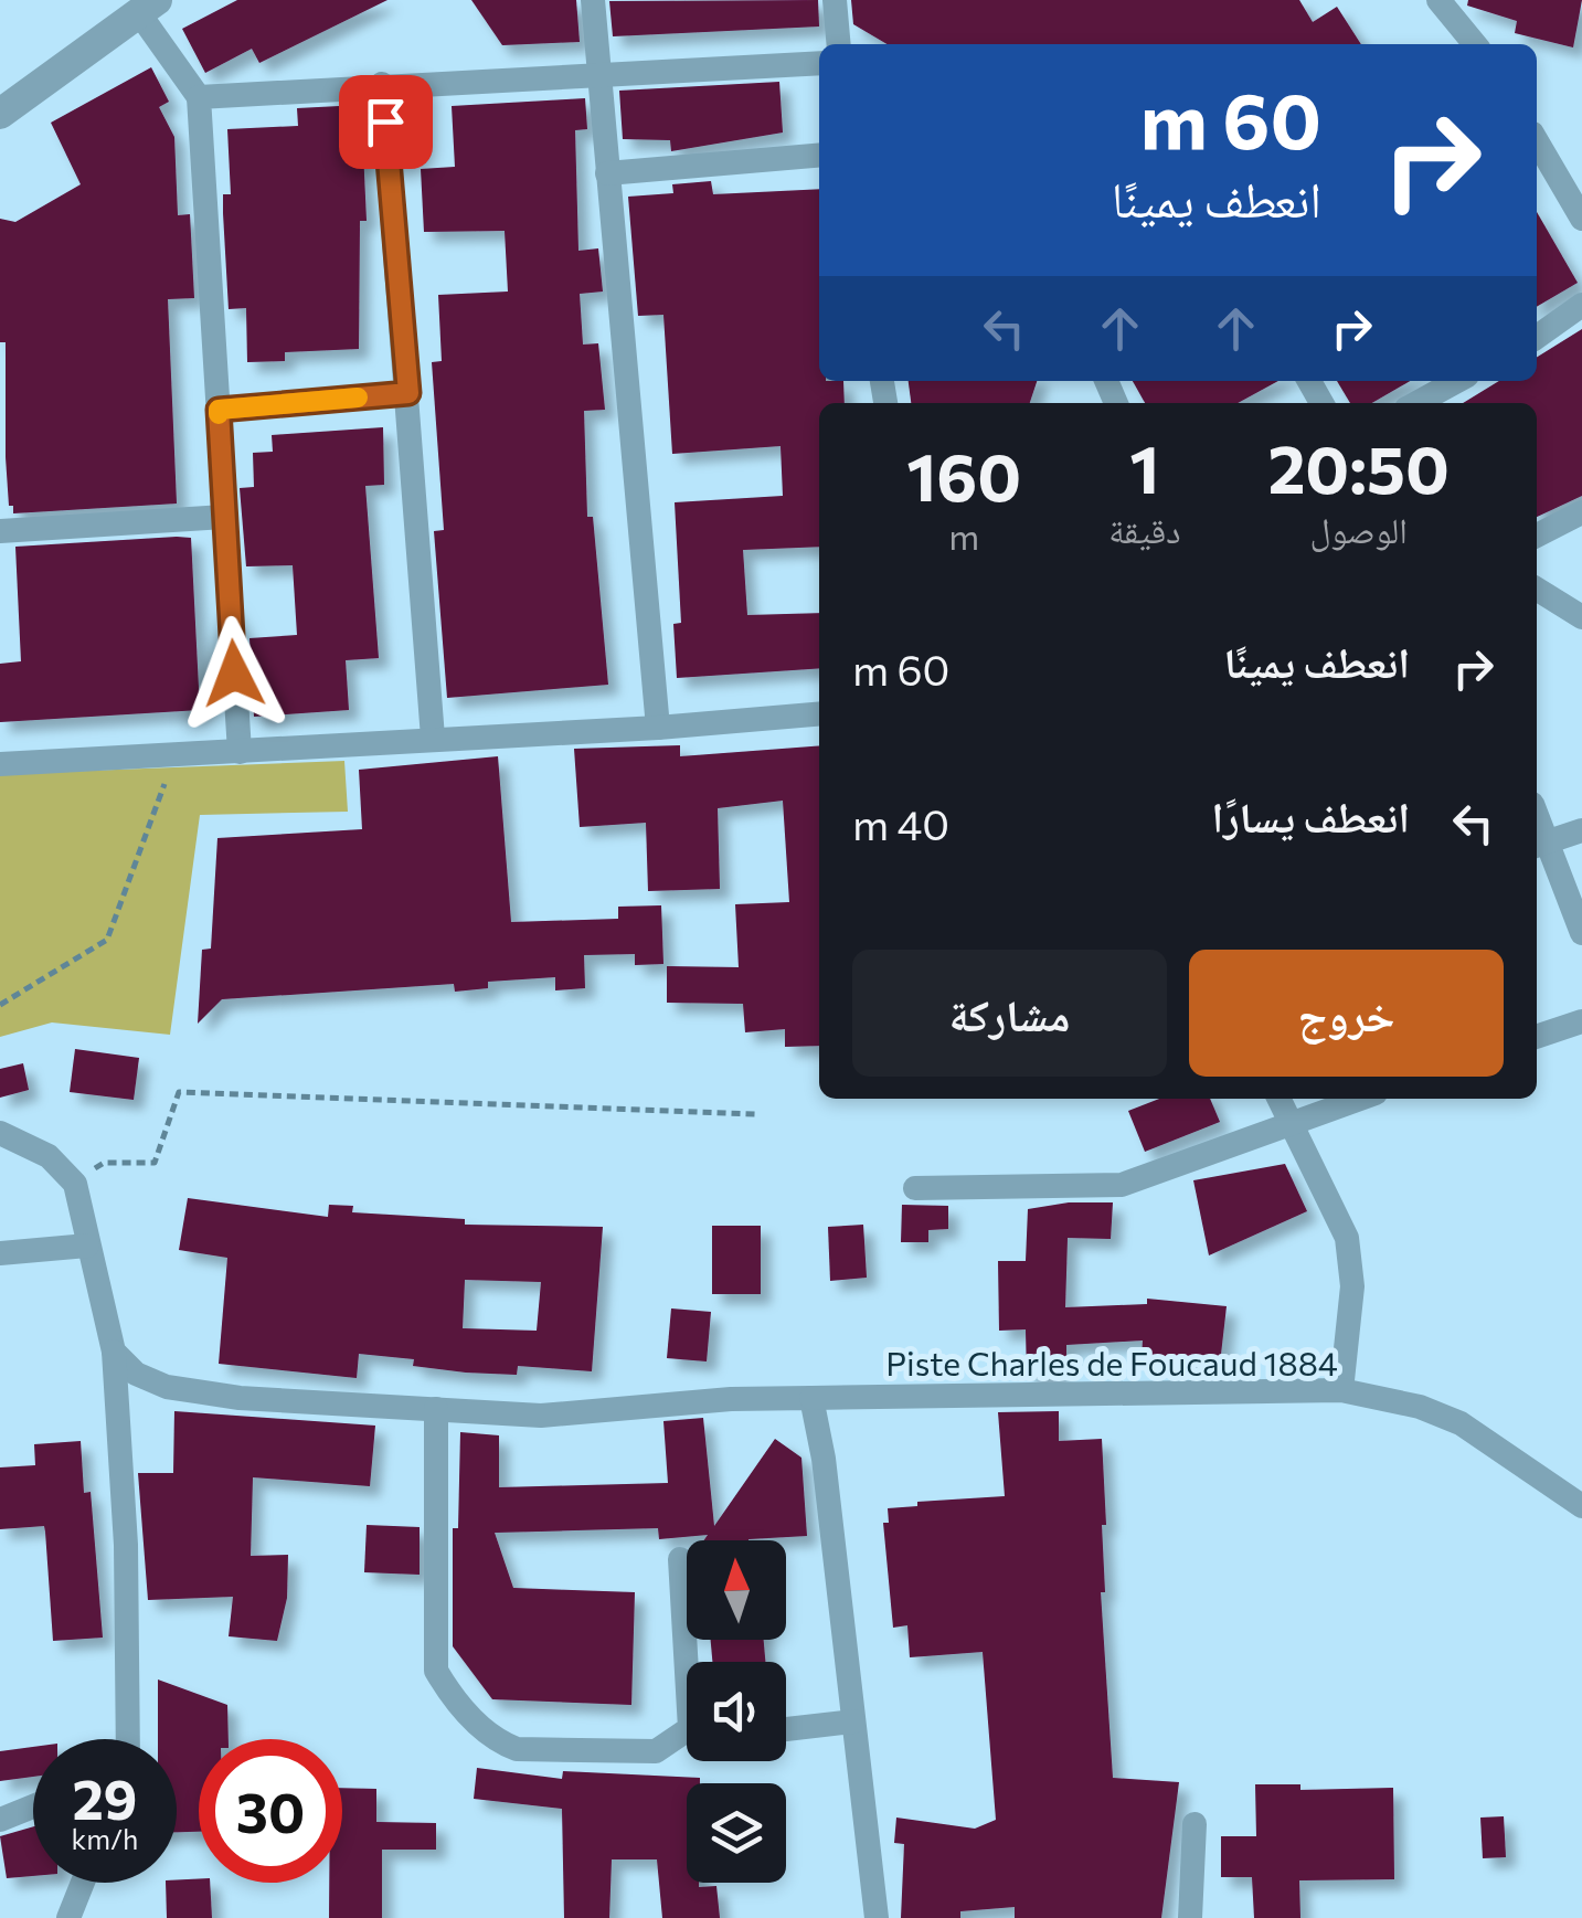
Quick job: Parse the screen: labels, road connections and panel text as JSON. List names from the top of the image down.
{
  "streets": {
    "street": ["Piste Charles de Foucaud 1884"]
  },
  "north": "top",
  "page": {
    "turn": ["60 m", "انعطف يمينًا"],
    "eta": [
      "20:50",
      "الوصول",
      "1",
      "دقيقة",
      "160",
      "m"
    ],
    "list": [
      {
        "name": "انعطف يمينًا",
        "value": "60 m"
      },
      {
        "name": "انعطف يسارًا",
        "value": "40 m"
      }
    ],
    "buttons": ["خروج", "مشاركة"],
    "speed": "29 km/h",
    "limit": "30"
  }
}
